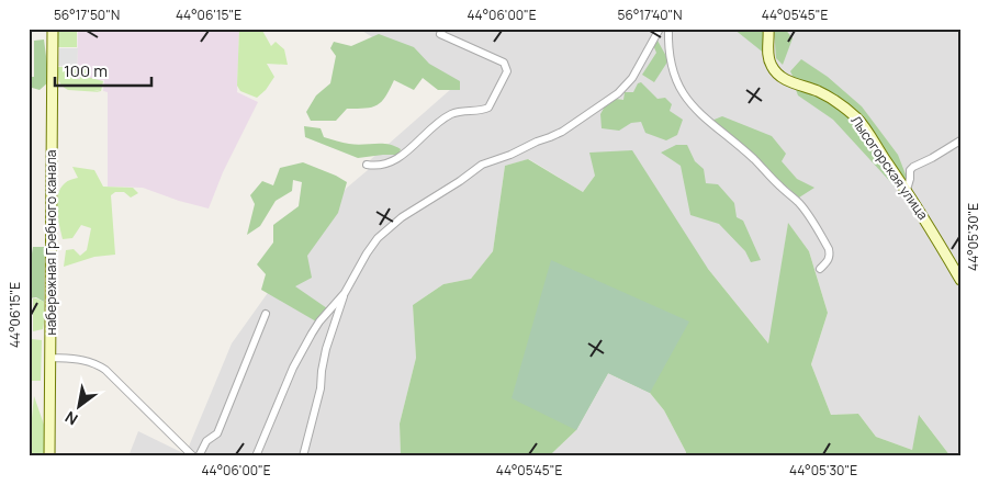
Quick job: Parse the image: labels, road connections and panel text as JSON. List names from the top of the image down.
{
  "streets": {
    "street": ["Лысогорская улица", "набережная Гребного канала"]
  },
  "scale_bar": "100 m",
  "north": "bottom left",
  "coordinates": [
    "56°17'50\"N",
    "44°06'15\"E",
    "44°06'00\"E",
    "56°17'40\"N",
    "44°05'45\"E",
    "44°05'30\"E"
  ]
}
